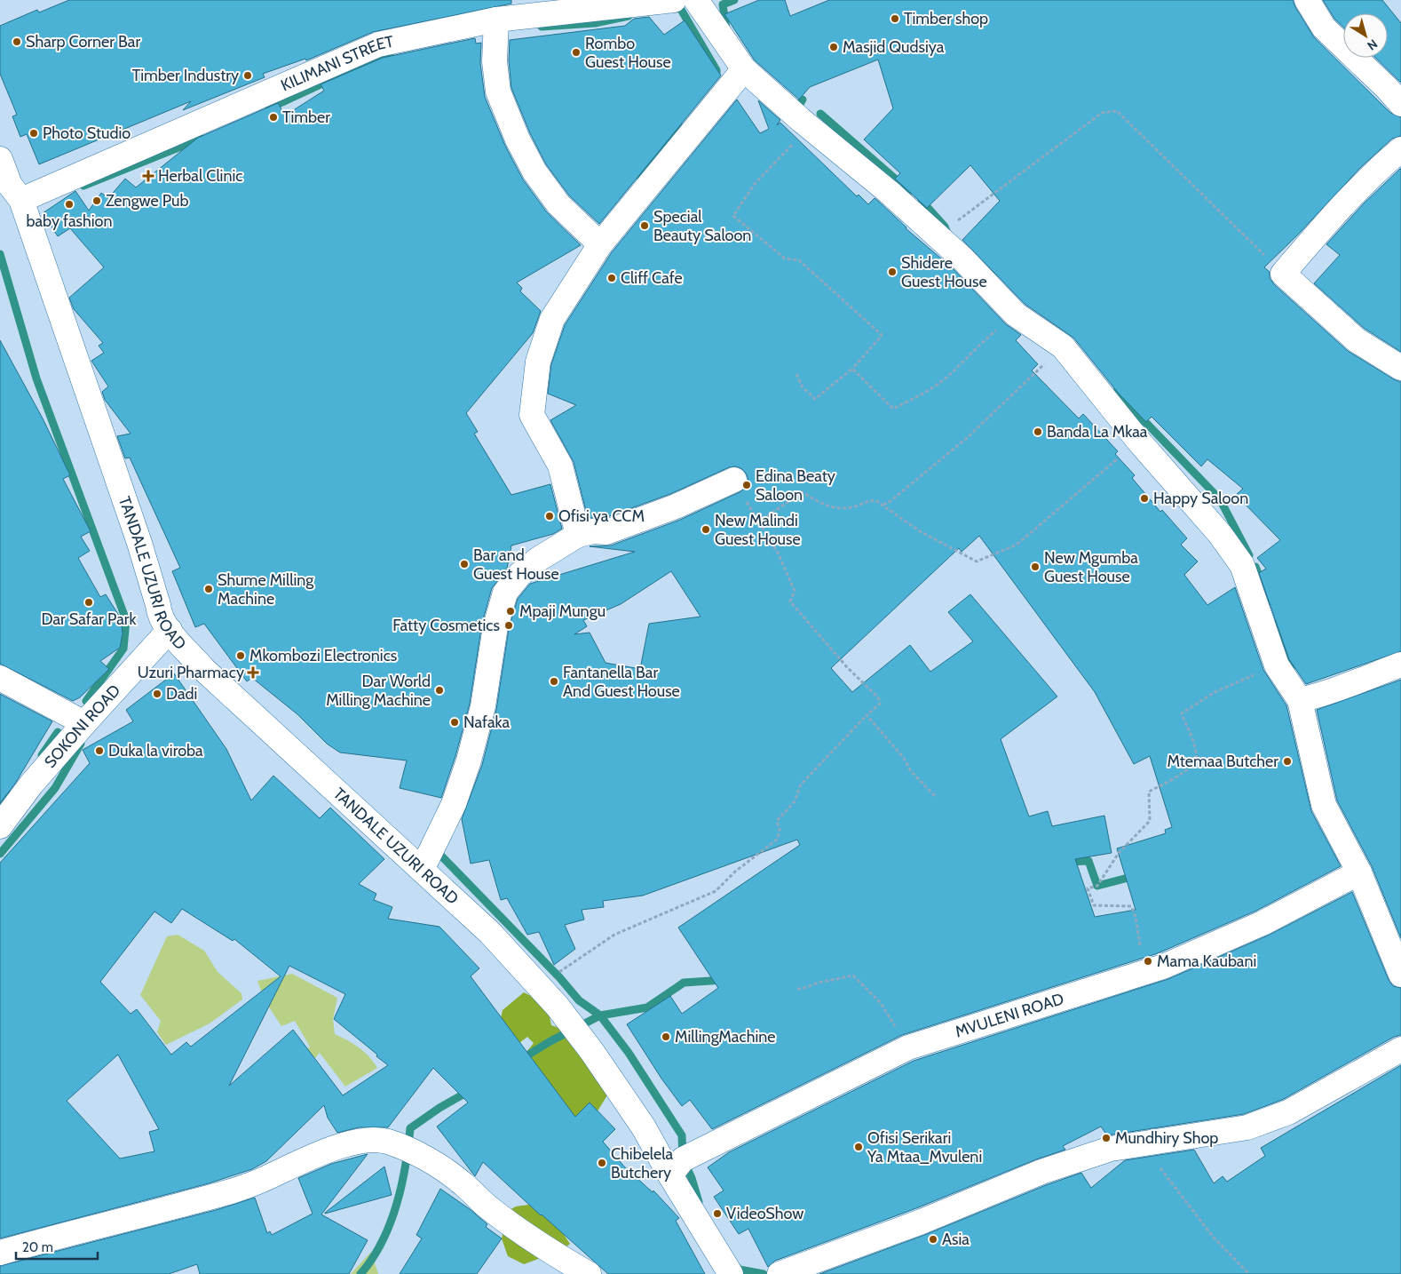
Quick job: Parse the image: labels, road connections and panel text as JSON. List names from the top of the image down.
{
  "streets": {
    "street": [
      "KILIMANI STREET",
      "TANDALE UZURI ROAD",
      "SOKONI ROAD",
      "MVULENI ROAD"
    ]
  },
  "crossings": [
    ["KILIMANI STREET", "TANDALE UZURI ROAD"],
    ["TANDALE UZURI ROAD", "SOKONI ROAD"],
    ["TANDALE UZURI ROAD", "MVULENI ROAD"]
  ],
  "places": {
    "other": [
      "Timber shop",
      "Sharp Corner Bar",
      "Masjid Qudsiya",
      "Rombo Guest House",
      "Timber Industry",
      "Timber",
      "Photo Studio",
      "Zengwe Pub",
      "baby fashion",
      "Special Beauty Saloon",
      "Shidere Guest House",
      "Cliff Cafe",
      "Banda La Mkaa",
      "Edina Beaty Saloon",
      "Happy Saloon",
      "Ofisi ya CCM",
      "New Malindi Guest House",
      "Bar and Guest House",
      "New Mgumba Guest House",
      "Shume Milling Machine",
      "Dar Safar Park",
      "Mpaji Mungu",
      "Fatty Cosmetics",
      "Mkombozi Electronics",
      "Fantanella Bar And Guest House",
      "Dar World Milling Machine",
      "Dadi",
      "Nafaka",
      "Duka la viroba",
      "Mtemaa Butcher",
      "Mama Kaubani",
      "MillingMachine",
      "Mundhiry Shop",
      "Ofisi Serikari Ya Mtaa_Mvuleni",
      "Chibelela Butchery",
      "VideoShow",
      "Asia"
    ],
    "health": ["Herbal Clinic", "Uzuri Pharmacy"]
  },
  "scale_bar": "20 m",
  "north": "bottom right"
}
